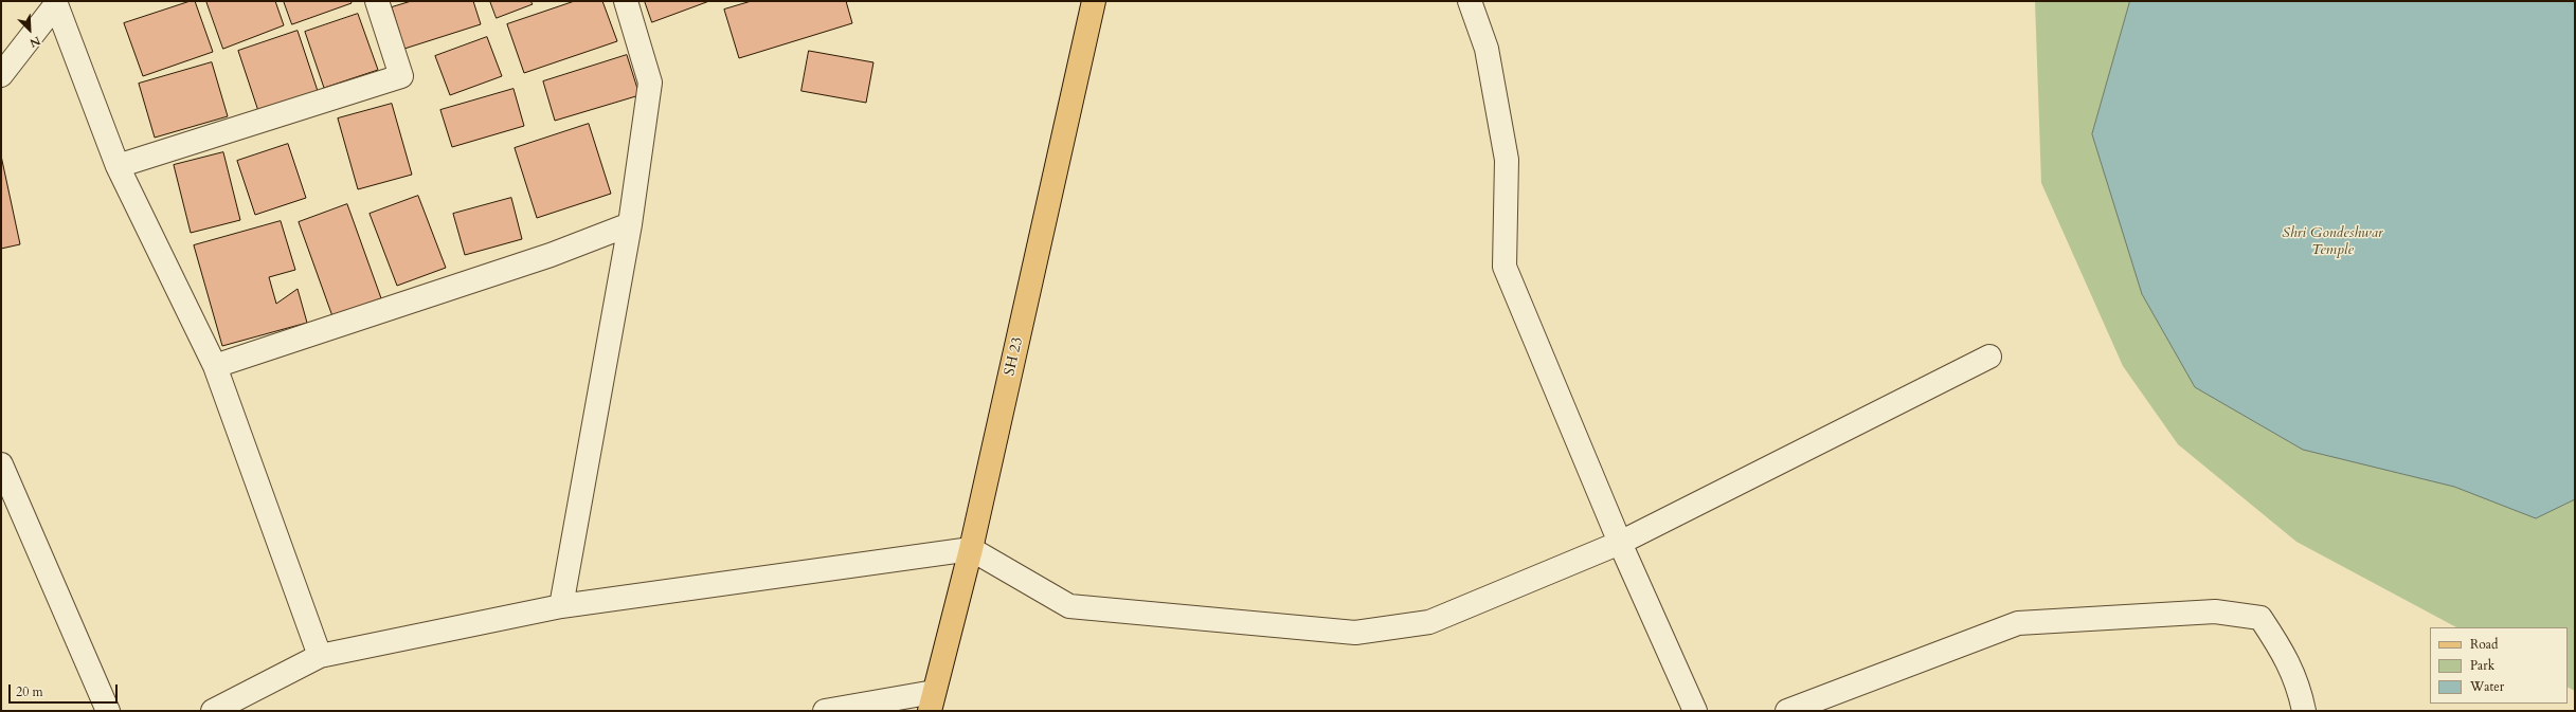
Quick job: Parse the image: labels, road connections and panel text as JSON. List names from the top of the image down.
{
  "streets": {
    "main road": ["SH 23"]
  },
  "parks": ["Shri Gondeshwar Temple"],
  "legend": ["Road", "Park", "Water"],
  "scale_bar": "20 m",
  "north": "bottom right"
}
